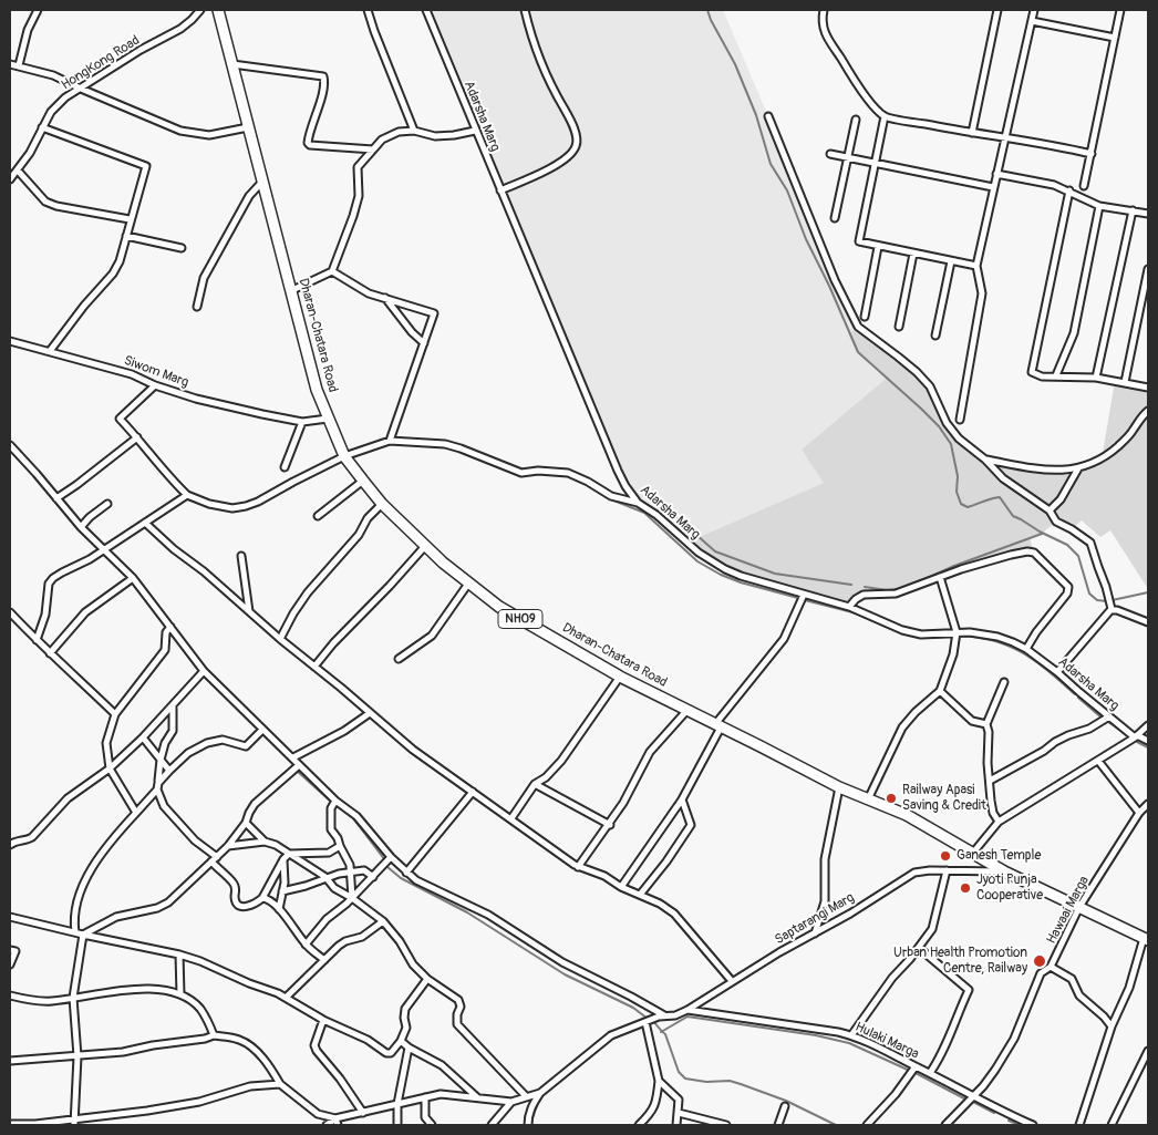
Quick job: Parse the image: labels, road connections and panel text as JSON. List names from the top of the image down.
{
  "streets": {
    "main road": ["Dharan-Chatara Road", "NH09"],
    "street": [
      "HongKong Road",
      "Adarsha Marg",
      "Siwom Marg",
      "Hawaai Marga",
      "Saptarangi Marg",
      "Hulaki Marga"
    ]
  },
  "crossings": [
    ["Dharan-Chatara Road", "Siwom Marg"],
    ["Dharan-Chatara Road", "Hawaai Marga"],
    ["Dharan-Chatara Road", "Saptarangi Marg"],
    ["Hawaai Marga", "Hulaki Marga"],
    ["Saptarangi Marg", "Hulaki Marga"]
  ],
  "places": [
    "Railway Apasi Saving & Credit",
    "Ganesh Temple",
    "Jyoti Punja Cooperative",
    "Urban Health Promotion Centre, Railway"
  ]
}
